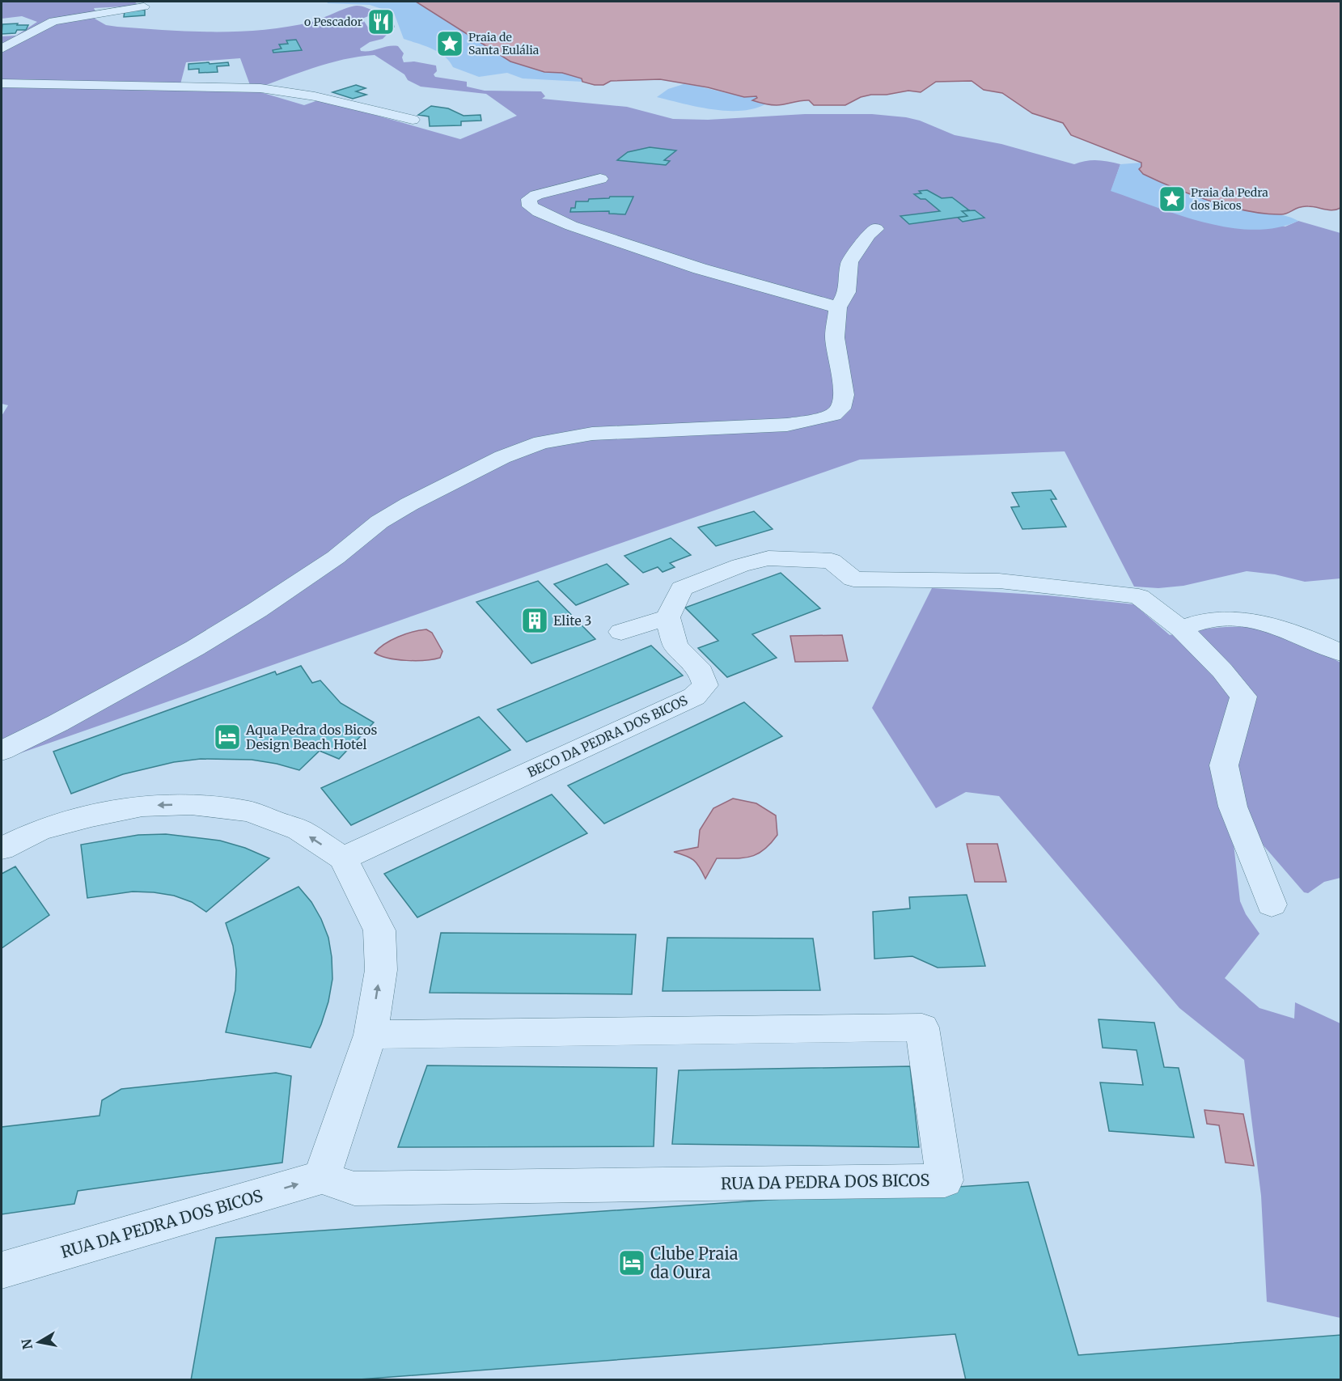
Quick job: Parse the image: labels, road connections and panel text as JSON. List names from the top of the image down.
{
  "streets": {
    "street": ["BECO DA PEDRA DOS BICOS", "RUA DA PEDRA DOS BICOS"]
  },
  "places": {
    "restaurant": ["o Pescador"],
    "place": ["Praia de Santa Eulália", "Praia da Pedra dos Bicos"],
    "building": ["Elite 3"],
    "hotel": ["Aqua Pedra dos Bicos Design Beach Hotel", "Clube Praia da Oura"]
  },
  "north": "left"
}
